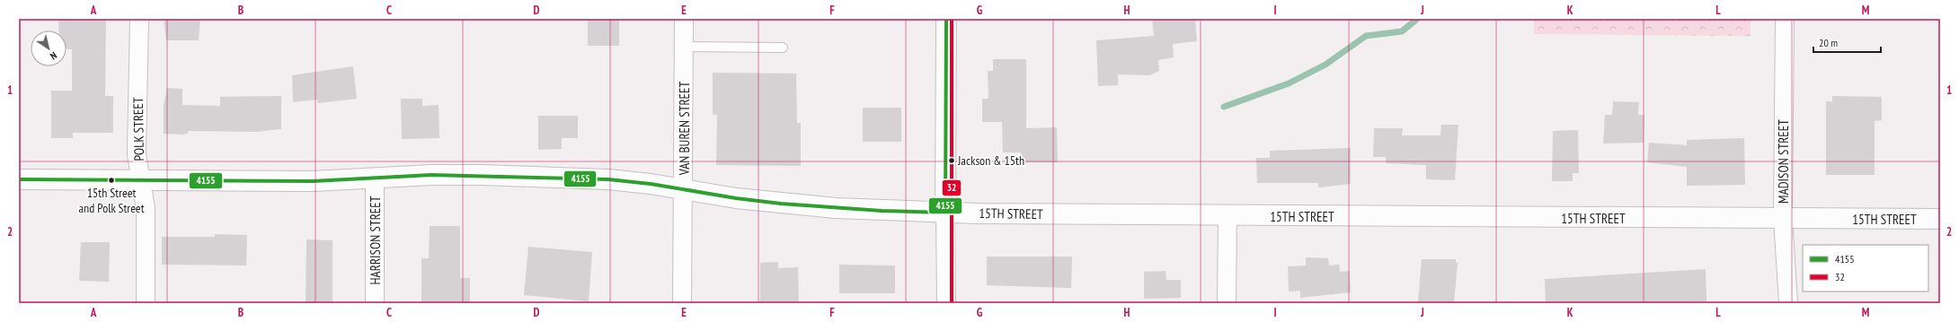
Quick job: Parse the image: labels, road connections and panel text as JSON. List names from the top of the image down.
{
  "streets": {
    "street": [
      "VAN BUREN STREET",
      "POLK STREET",
      "MADISON STREET",
      "15TH STREET",
      "HARRISON STREET"
    ]
  },
  "crossings": [
    ["VAN BUREN STREET", "15TH STREET"],
    ["POLK STREET", "15TH STREET"],
    ["MADISON STREET", "15TH STREET"],
    ["15TH STREET", "HARRISON STREET"]
  ],
  "places": ["Jackson & 15th", "15th Street and Polk Street"],
  "lines": ["transit line 4155", "transit line 32"],
  "legend": ["4155", "32"],
  "scale_bar": "20 m",
  "north": "bottom right",
  "grid": {
    "columns": [
      "A",
      "B",
      "C",
      "D",
      "E",
      "F",
      "G",
      "H",
      "I",
      "J",
      "K",
      "L",
      "M"
    ],
    "rows": ["1", "2"]
  }
}
